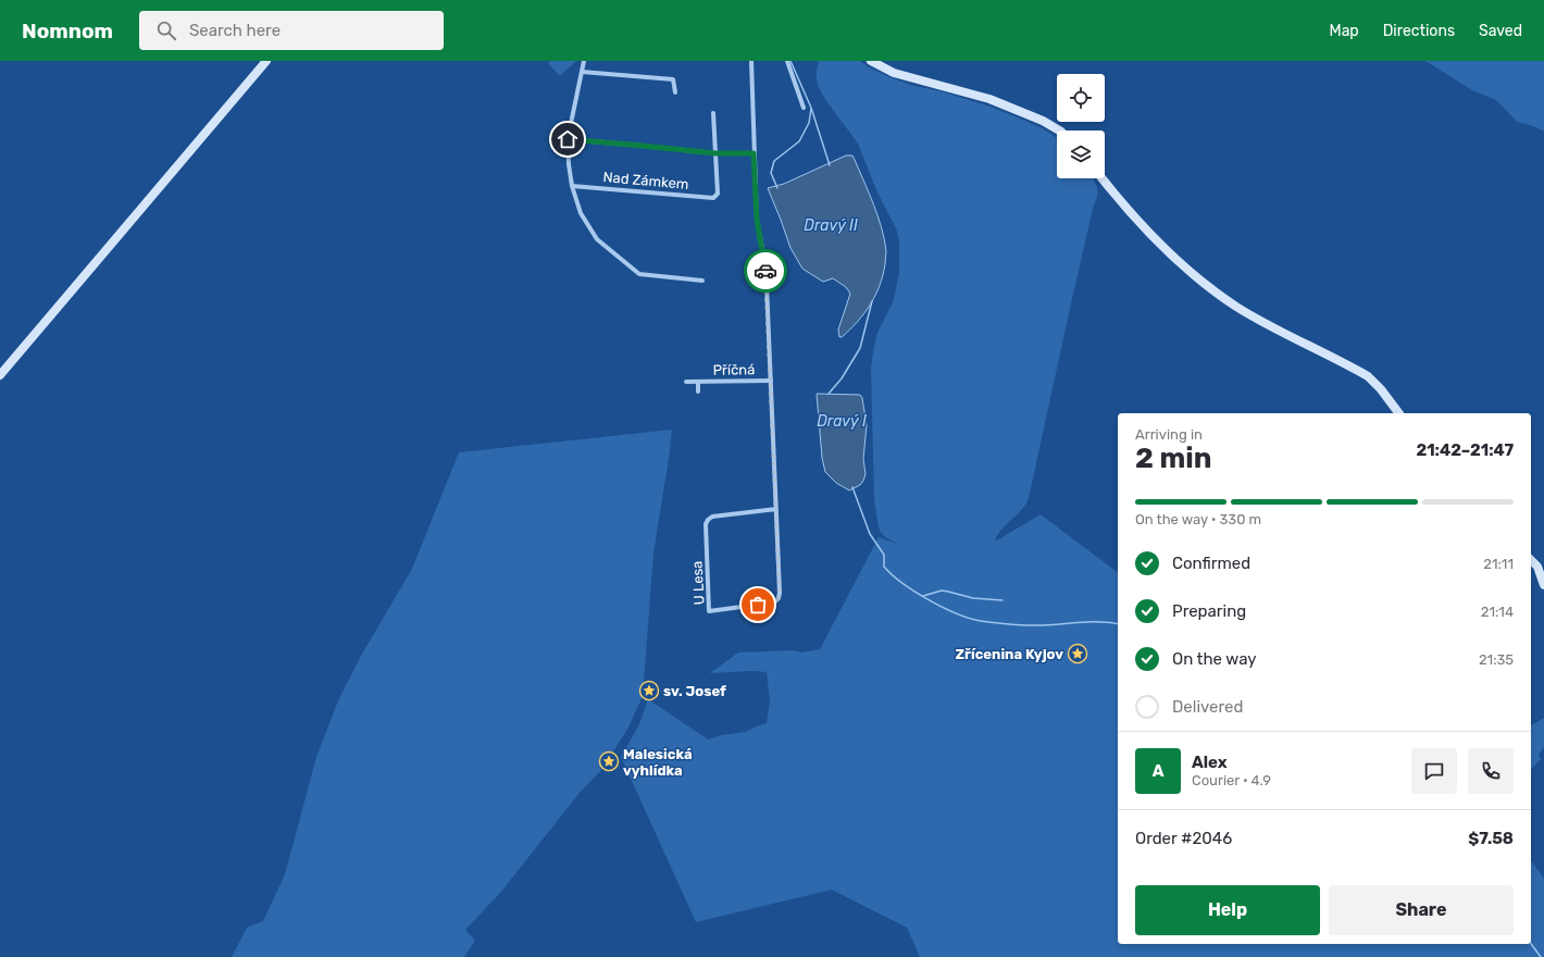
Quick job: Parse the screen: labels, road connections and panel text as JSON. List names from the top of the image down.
{
  "streets": {
    "street": ["Nad Zámkem", "Příčná", "U Lesa"]
  },
  "water": ["Dravý II", "Dravý I"],
  "places": {
    "place": ["Zřícenina Kyjov", "sv. Josef", "Malesická vyhlídka"]
  },
  "page": {
    "header": "Nomnom",
    "search": "Search here",
    "nav": ["Map", "Directions", "Saved"],
    "heading": ["2 min", "Arriving in", "21:42–21:47"],
    "panel": [
      "Alex",
      "Courier · 4.9",
      "Order #2046",
      "$7.58"
    ],
    "bar": "On the way · 330 m",
    "list": [
      ["Confirmed", "21:11"],
      ["Preparing", "21:14"],
      ["On the way", "21:35"],
      "Delivered"
    ],
    "round": "A",
    "buttons": ["Help", "Share"]
  }
}
